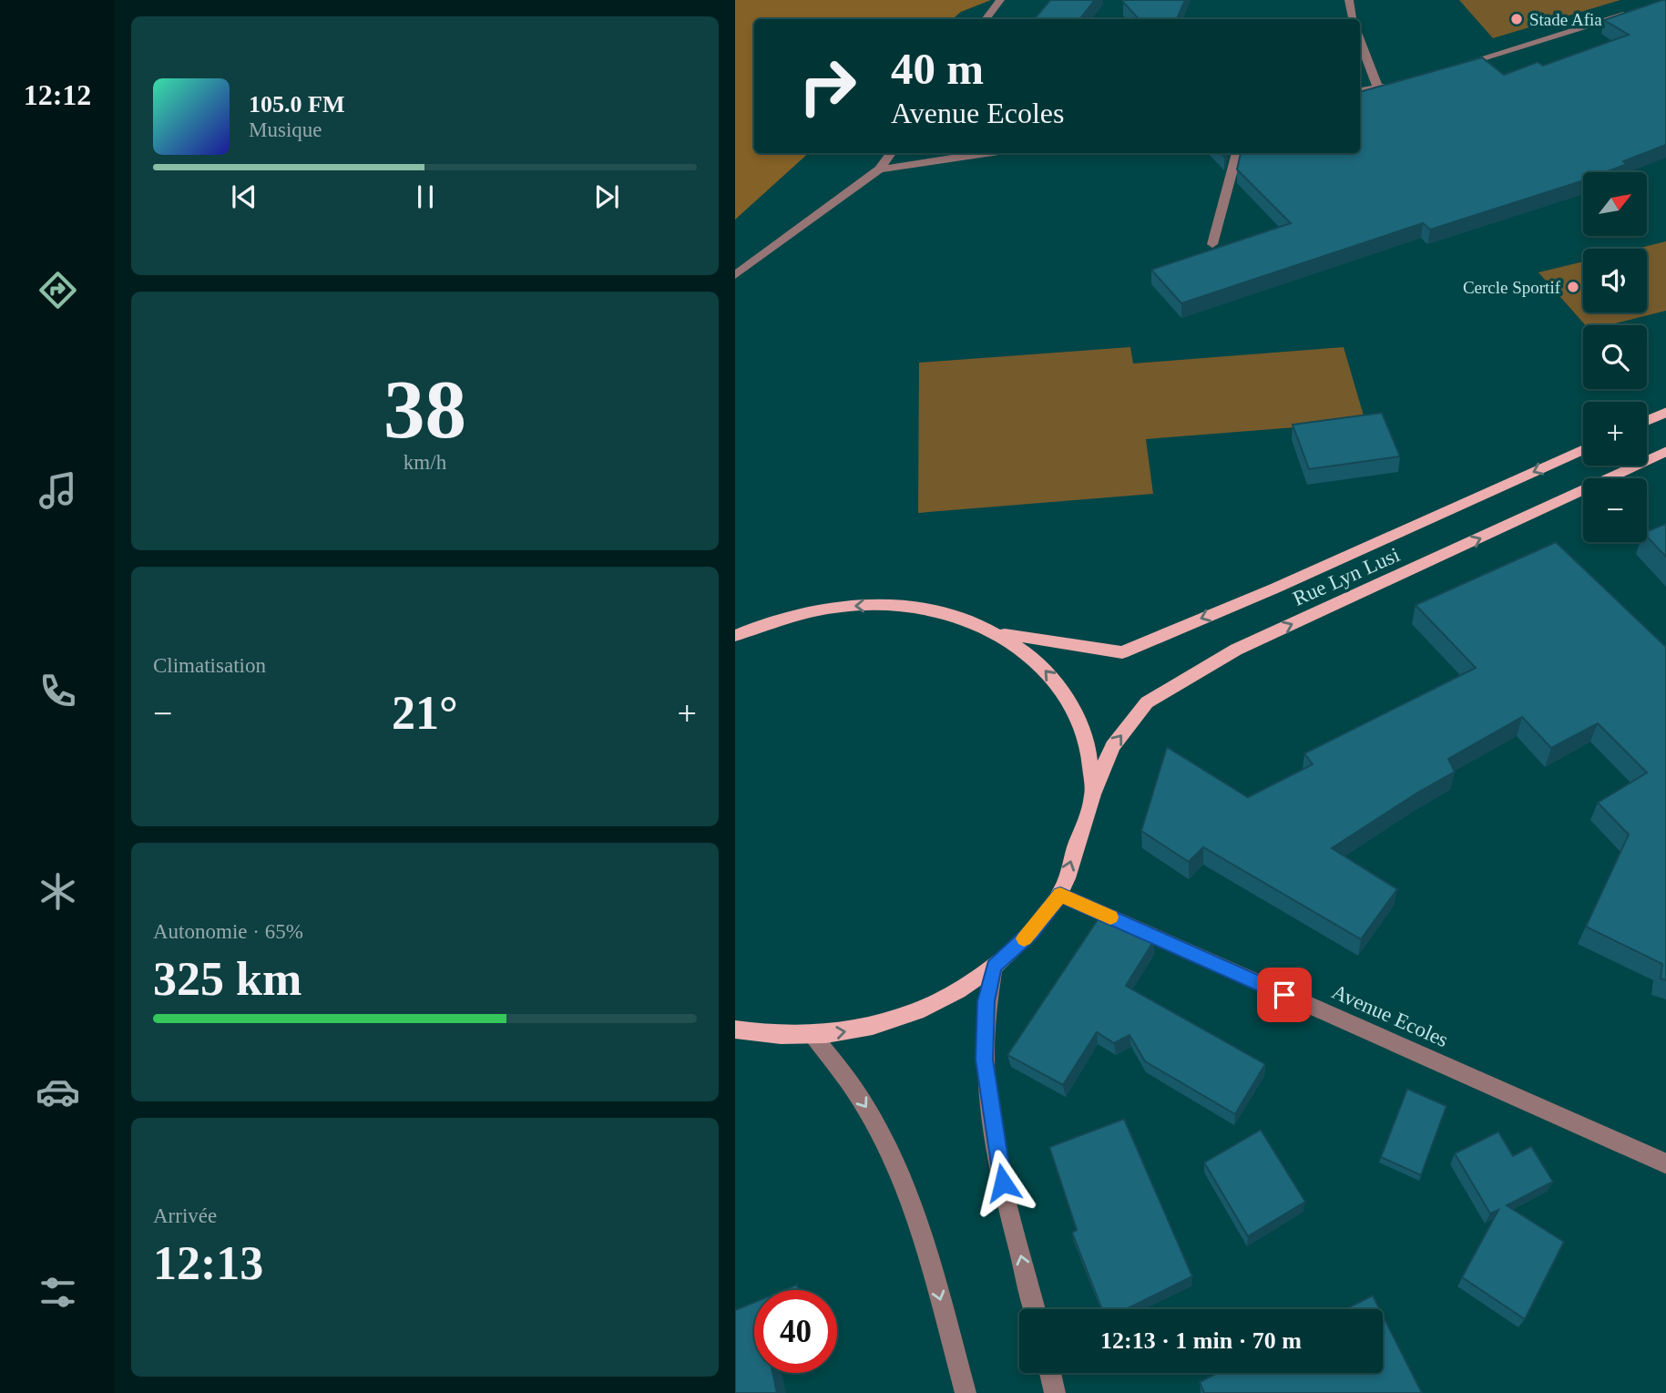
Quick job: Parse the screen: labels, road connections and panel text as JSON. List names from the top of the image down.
{
  "streets": {
    "main road": ["Rue Lyn Lusi"],
    "street": ["Avenue Ecoles"]
  },
  "crossings": [
    ["Rue Lyn Lusi", "Avenue Ecoles"]
  ],
  "places": ["Stade Afia", "Cercle Sportif"],
  "north": "top right",
  "page": {
    "tabs": "12:12",
    "turn": ["40 m", "Avenue Ecoles"],
    "song": ["105.0 FM", "Musique"],
    "map_buttons": ["+", "−"],
    "tile": [
      ["38", "km/h"],
      "Climatisation",
      ["Autonomie · 65%", "325 km"],
      ["Arrivée", "12:13"]
    ],
    "heat": ["−", "21°", "+"],
    "limit": "40",
    "trip": "12:13 · 1 min · 70 m"
  }
}
